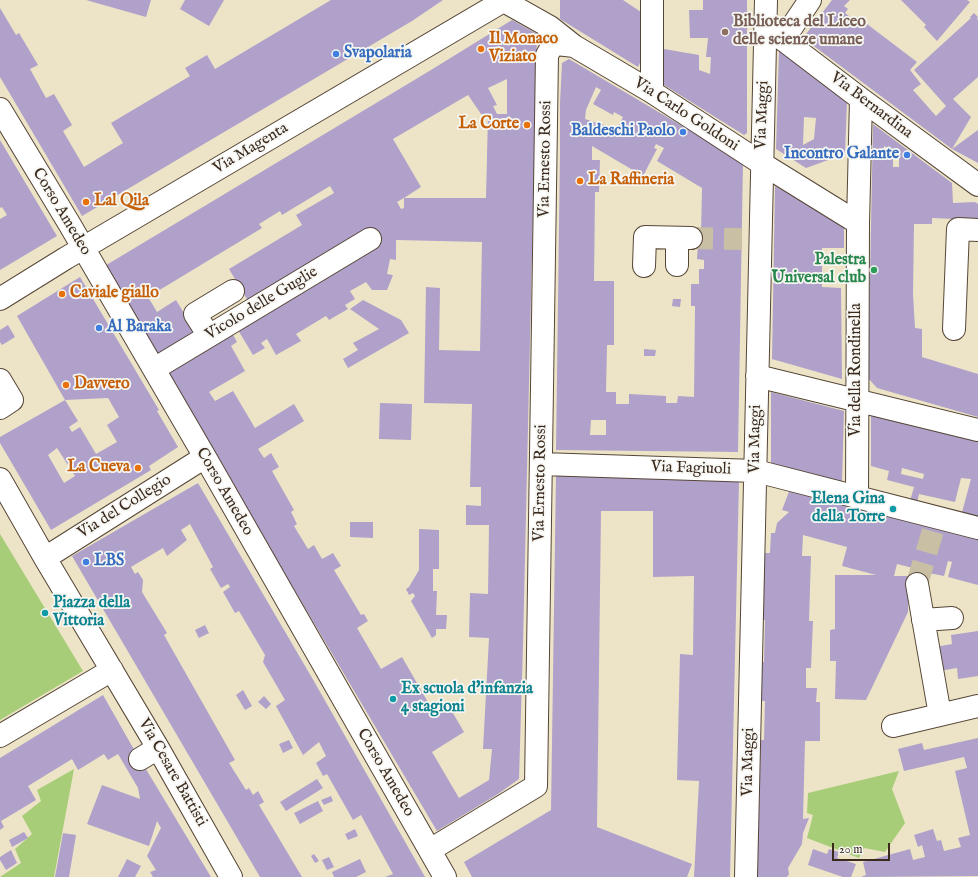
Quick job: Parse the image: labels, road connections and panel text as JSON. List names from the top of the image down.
{
  "streets": {
    "street": [
      "Via Bernardina",
      "Via Carlo Goldoni",
      "Via Maggi",
      "Via Magenta",
      "Via Ernesto Rossi",
      "Corso Amedeo",
      "Vicolo delle Guglie",
      "Via della Rondinella",
      "Via Fagiuoli",
      "Via del Collegio",
      "Via Cesare Battisti"
    ]
  },
  "crossings": [
    ["Via Bernardina", "Via Maggi"],
    ["Via Bernardina", "Via della Rondinella"],
    ["Via Carlo Goldoni", "Via Maggi"],
    ["Via Carlo Goldoni", "Via Ernesto Rossi"],
    ["Via Carlo Goldoni", "Via della Rondinella"],
    ["Via Maggi", "Via Fagiuoli"],
    ["Via Magenta", "Via Ernesto Rossi"],
    ["Via Magenta", "Corso Amedeo"],
    ["Via Ernesto Rossi", "Corso Amedeo"],
    ["Via Ernesto Rossi", "Via Fagiuoli"],
    ["Corso Amedeo", "Vicolo delle Guglie"],
    ["Corso Amedeo", "Via del Collegio"],
    ["Via della Rondinella", "Via Fagiuoli"]
  ],
  "places": [
    "Biblioteca del Liceo delle scienze umane",
    "Il Monaco Viziato",
    "Svapolaria",
    "La Corte",
    "Baldeschi Paolo",
    "Incontro Galante",
    "La Raffineria",
    "Lal Qila",
    "Palestra Universal club",
    "Caviale giallo",
    "Al Baraka",
    "Davvero",
    "La Cueva",
    "Elena Gina della Torre",
    "LBS",
    "Piazza della Vittoria",
    "Ex scuola d'infanzia 4 stagioni"
  ],
  "scale_bar": "20 m"
}
